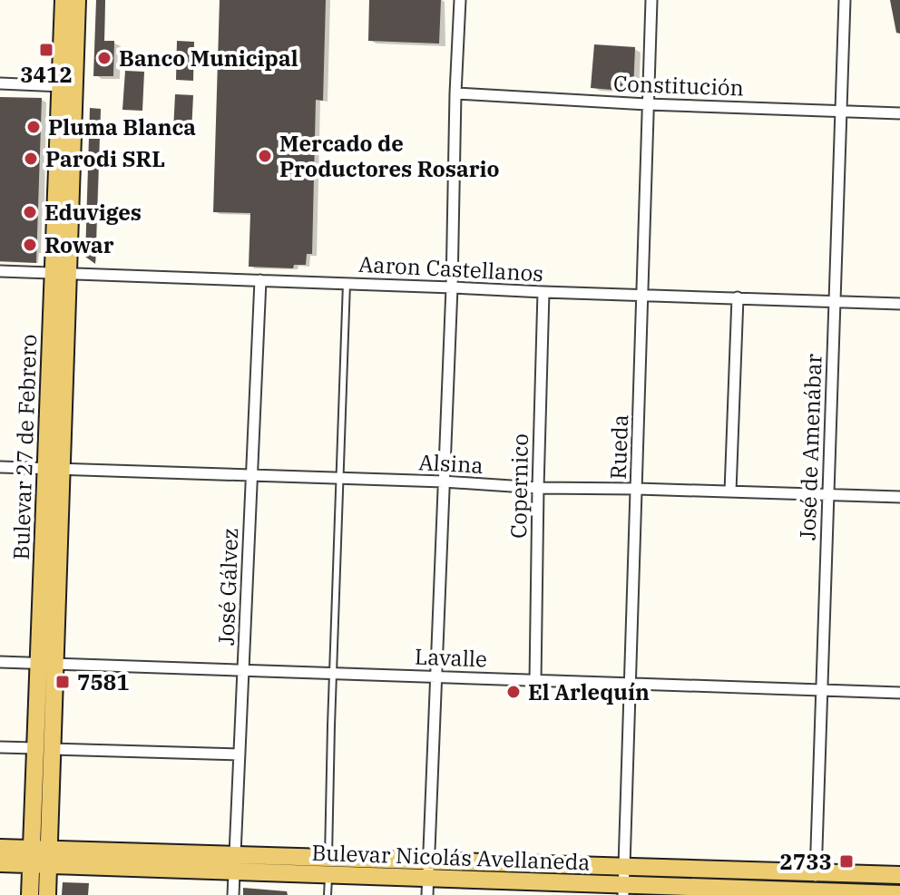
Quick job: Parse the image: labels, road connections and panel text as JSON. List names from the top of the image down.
{
  "streets": {
    "main road": ["Bulevar 27 de Febrero", "Bulevar Nicolás Avellaneda"],
    "street": [
      "Constitución",
      "Aaron Castellanos",
      "Rueda",
      "José de Amenábar",
      "Alsina",
      "Copernico",
      "José Gálvez",
      "Lavalle"
    ]
  },
  "crossings": [
    ["Constitución", "Rueda"],
    ["Constitución", "José de Amenábar"],
    ["Aaron Castellanos", "Bulevar 27 de Febrero"],
    ["Aaron Castellanos", "Rueda"],
    ["Aaron Castellanos", "José de Amenábar"],
    ["Aaron Castellanos", "Copernico"],
    ["Aaron Castellanos", "José Gálvez"],
    ["Bulevar 27 de Febrero", "Alsina"],
    ["Bulevar 27 de Febrero", "Lavalle"],
    ["Bulevar 27 de Febrero", "Bulevar Nicolás Avellaneda"],
    ["Rueda", "Alsina"],
    ["Rueda", "Lavalle"],
    ["Rueda", "Bulevar Nicolás Avellaneda"],
    ["José de Amenábar", "Alsina"],
    ["José de Amenábar", "Lavalle"],
    ["José de Amenábar", "Bulevar Nicolás Avellaneda"],
    ["Alsina", "Copernico"],
    ["Alsina", "José Gálvez"],
    ["Copernico", "Lavalle"],
    ["José Gálvez", "Lavalle"],
    ["José Gálvez", "Bulevar Nicolás Avellaneda"]
  ],
  "places": {
    "transit": ["3412", "7581", "2733"],
    "other": [
      "Banco Municipal",
      "Pluma Blanca",
      "Mercado de Productores Rosario",
      "Parodi SRL",
      "Eduviges",
      "Rowar",
      "El Arlequín"
    ]
  }
}
